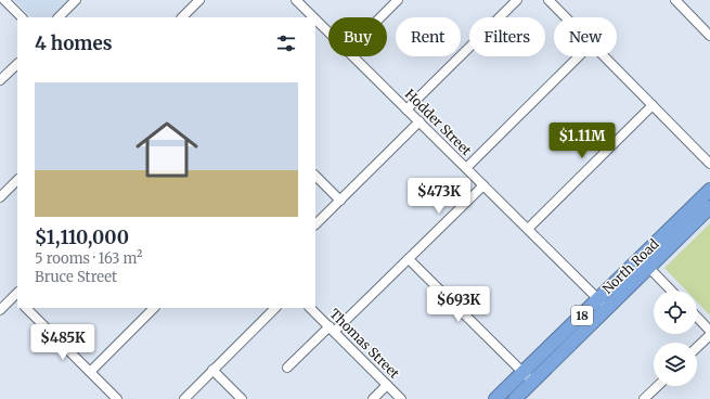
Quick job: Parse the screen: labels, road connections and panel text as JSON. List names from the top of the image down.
{
  "streets": {
    "highway": ["North Road", "18"],
    "street": ["Hodder Street", "Thomas Street"]
  },
  "crossings": [
    ["Hodder Street", "North Road"]
  ],
  "page": {
    "chip": [
      "Buy",
      "Rent",
      "Filters",
      "New"
    ],
    "heading": "4 homes",
    "list": [
      {
        "name": "$1,110,000",
        "note": "5 rooms · 163 m² · Bruce Street"
      }
    ],
    "price": [
      "$1.11M",
      "$473K",
      "$693K",
      "$485K"
    ]
  }
}
